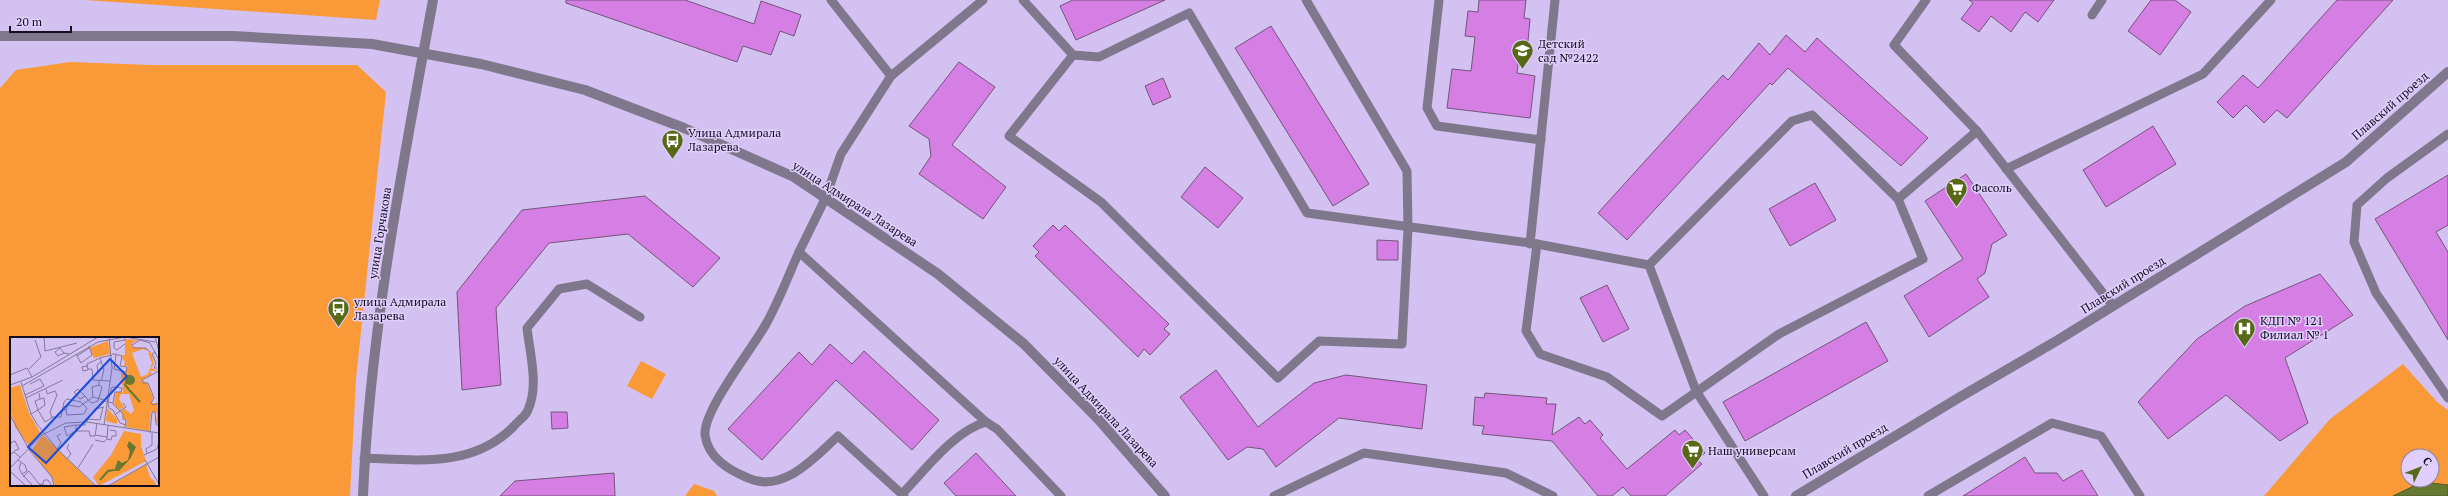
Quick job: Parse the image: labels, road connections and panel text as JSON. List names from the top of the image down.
{
  "streets": {
    "street": ["Плавский проезд", "улица Адмирала Лазарева", "улица Горчакова"]
  },
  "crossings": [
    ["улица Адмирала Лазарева", "улица Горчакова"]
  ],
  "places": {
    "school or university": ["Детский сад №2422"],
    "bus stop": ["Улица Адмирала Лазарева", "улица Адмирала Лазарева"],
    "supermarket": ["Фасоль", "Наш универсам"],
    "hospital": ["КДП № 121 Филиал № 1"]
  },
  "scale_bar": "20 m",
  "north": "top right"
}
